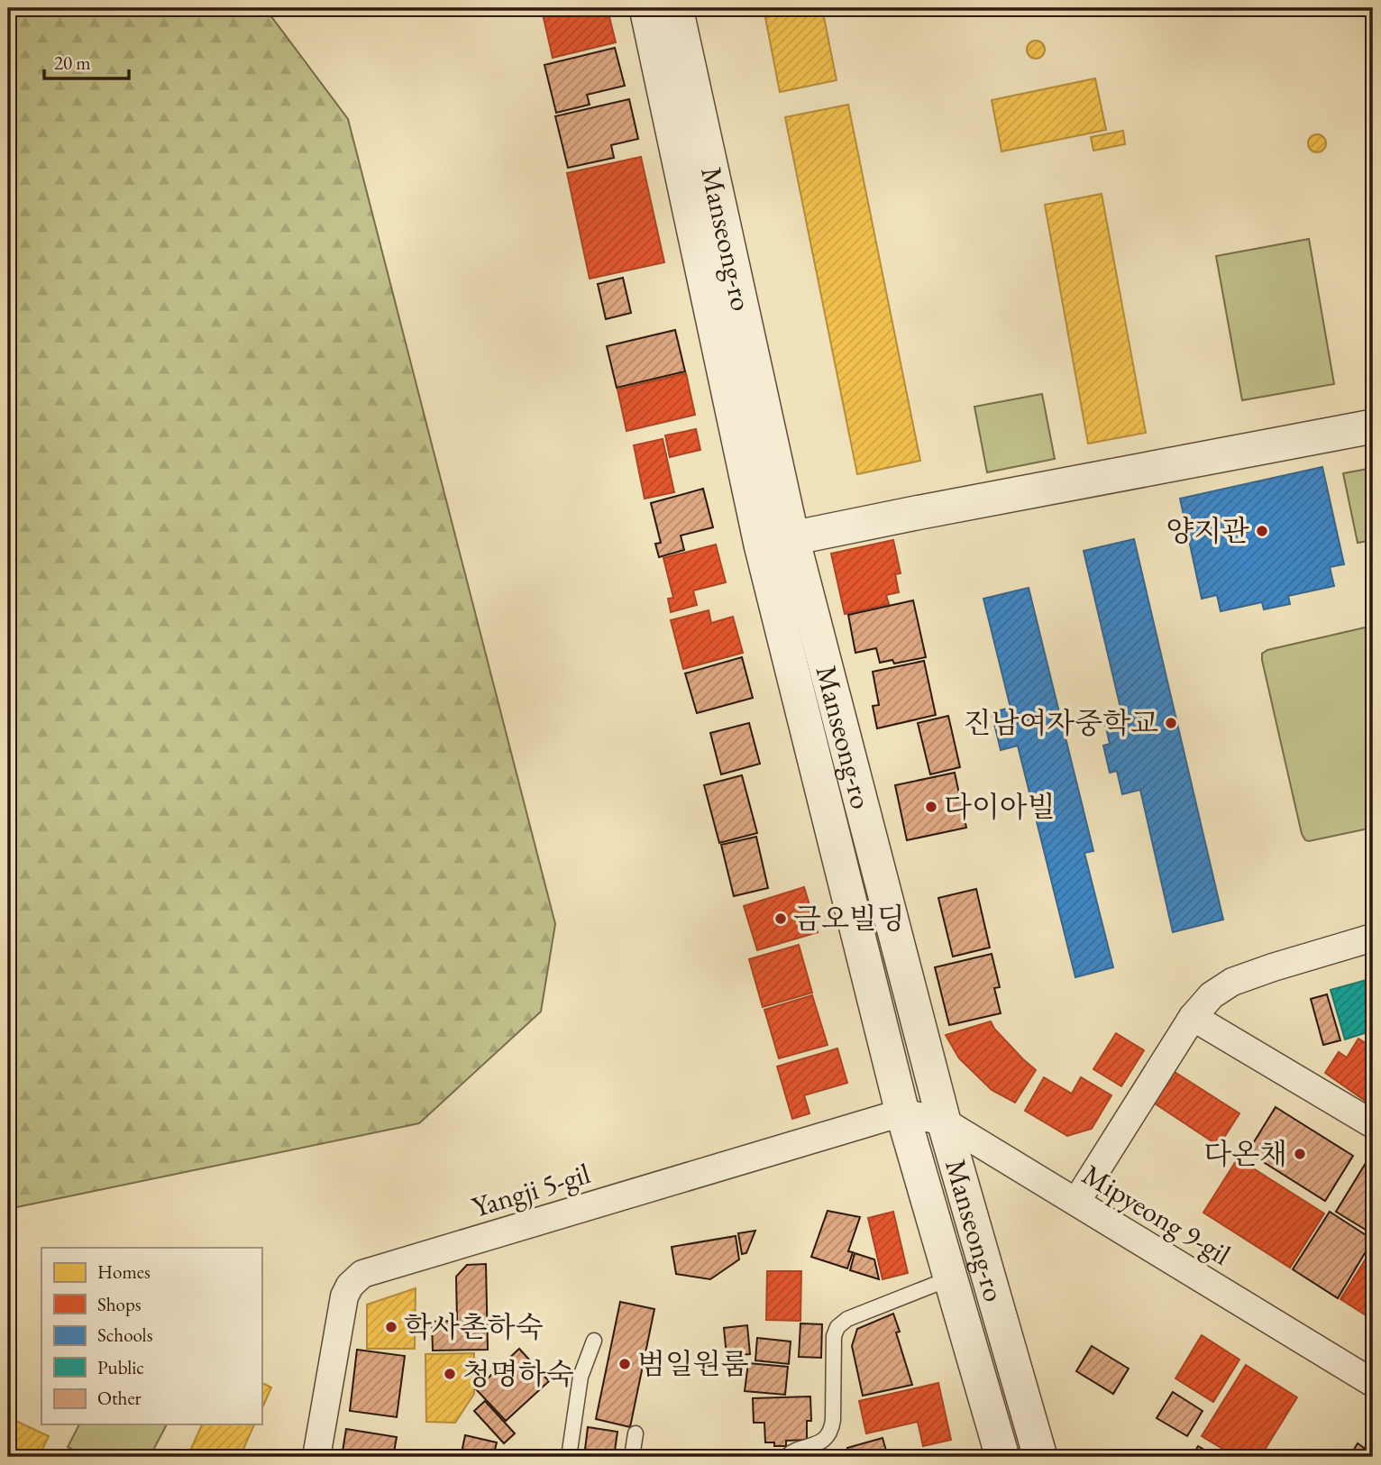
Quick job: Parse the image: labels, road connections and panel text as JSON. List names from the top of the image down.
{
  "streets": {
    "street": ["Manseong-ro", "Yangji 5-gil", "Mipyeong 9-gil"]
  },
  "crossings": [
    ["Manseong-ro", "Yangji 5-gil"],
    ["Manseong-ro", "Mipyeong 9-gil"],
    ["Yangji 5-gil", "Mipyeong 9-gil"]
  ],
  "places": [
    "양지관",
    "진남여자중학교",
    "다이아빌",
    "금오빌딩",
    "다온채",
    "학사촌하숙",
    "범일원룸",
    "청명하숙"
  ],
  "legend": [
    "Homes",
    "Shops",
    "Schools",
    "Public",
    "Other"
  ],
  "scale_bar": "20 m"
}
